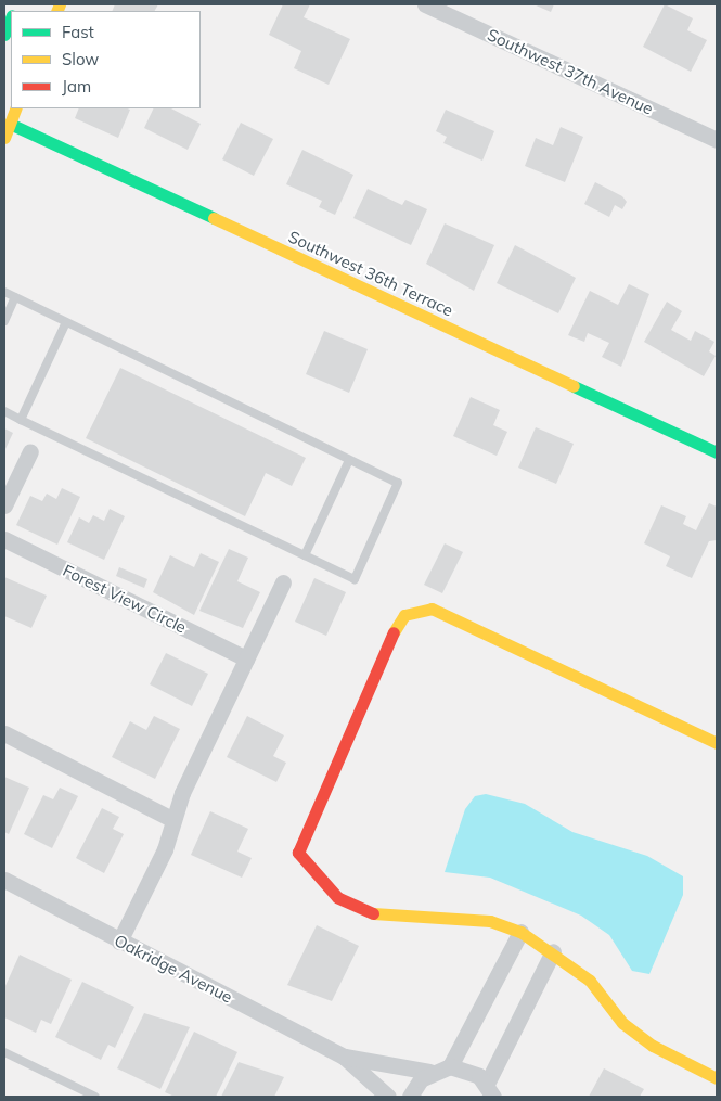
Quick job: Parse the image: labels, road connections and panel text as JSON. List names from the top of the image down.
{
  "streets": {
    "street": [
      "Southwest 37th Avenue",
      "Southwest 36th Terrace",
      "Forest View Circle",
      "Oakridge Avenue"
    ]
  },
  "legend": ["Fast", "Slow", "Jam"]
}
